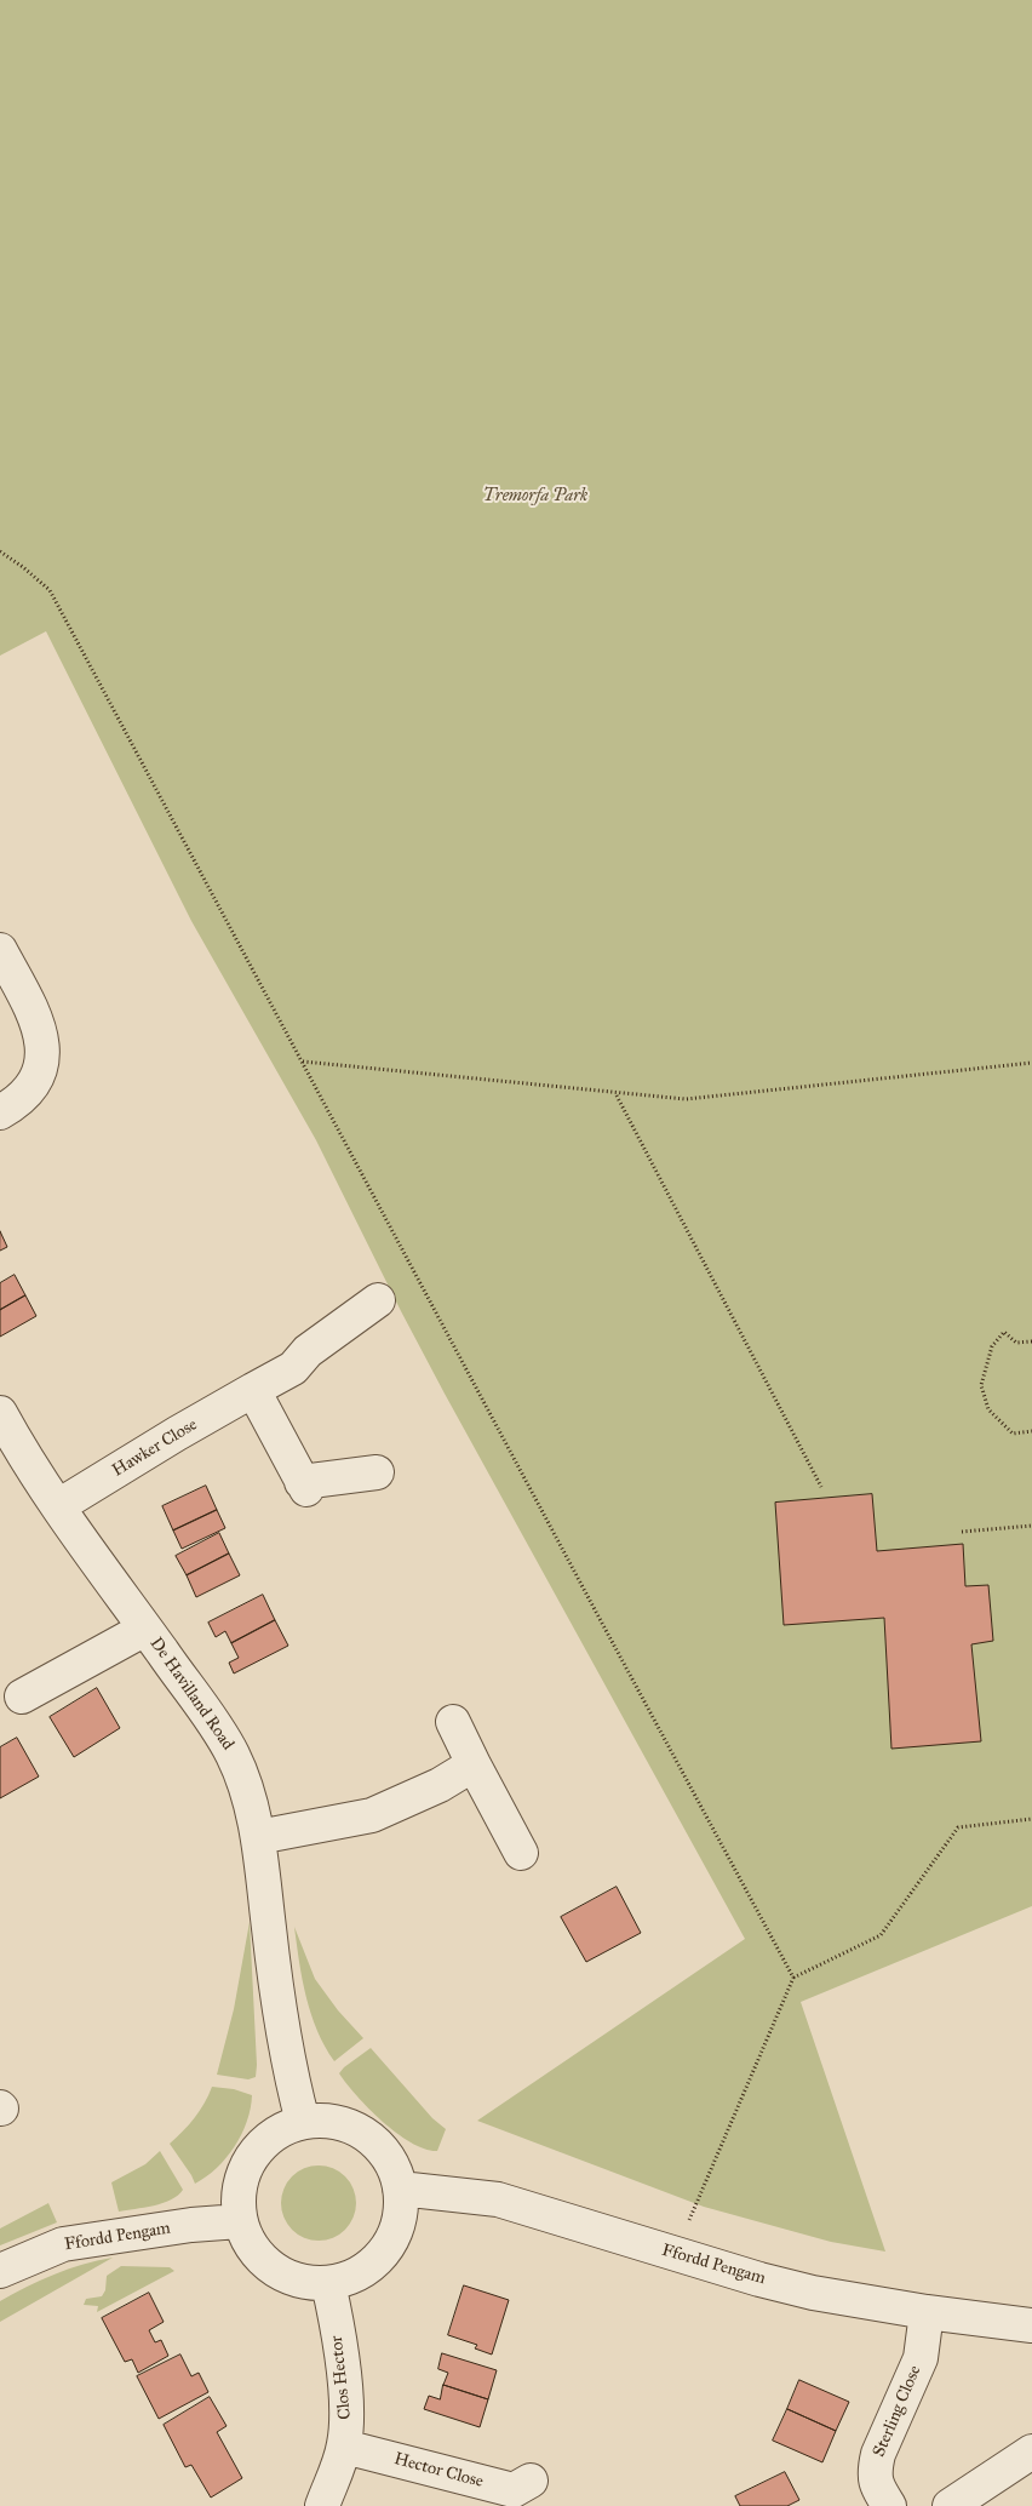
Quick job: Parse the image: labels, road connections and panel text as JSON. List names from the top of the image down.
{
  "streets": {
    "street": [
      "Hawker Close",
      "De Havilland Road",
      "Ffordd Pengam",
      "Clos Hector",
      "Sterling Close",
      "Hector Close"
    ]
  },
  "crossings": [
    ["Hawker Close", "De Havilland Road"],
    ["De Havilland Road", "Ffordd Pengam"],
    ["De Havilland Road", "Clos Hector"],
    ["Ffordd Pengam", "Clos Hector"],
    ["Ffordd Pengam", "Sterling Close"],
    ["Clos Hector", "Hector Close"]
  ],
  "parks": ["Tremorfa Park"]
}
